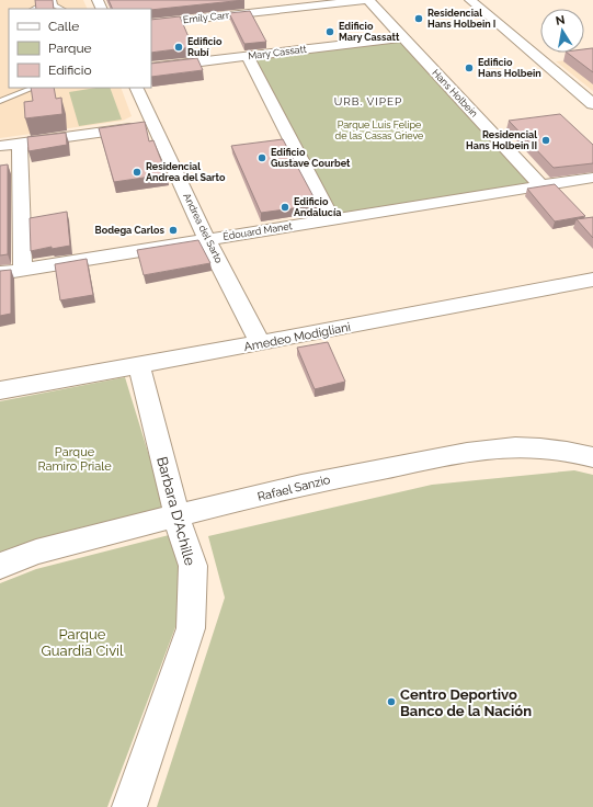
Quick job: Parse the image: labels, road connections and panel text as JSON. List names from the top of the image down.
{
  "streets": {
    "street": [
      "Emily Carr",
      "Mary Cassatt",
      "Hans Holbein",
      "Andrea del Sarto",
      "Édouard Manet",
      "Amedeo Modigliani",
      "Rafael Sanzio",
      "Barbara D'Achille"
    ]
  },
  "crossings": [
    ["Emily Carr", "Hans Holbein"],
    ["Mary Cassatt", "Hans Holbein"],
    ["Hans Holbein", "Édouard Manet"],
    ["Andrea del Sarto", "Édouard Manet"],
    ["Andrea del Sarto", "Amedeo Modigliani"],
    ["Amedeo Modigliani", "Barbara D'Achille"],
    ["Rafael Sanzio", "Barbara D'Achille"]
  ],
  "districts": ["URB. VIPEP"],
  "parks": ["Parque Luis Felipe de las Casas Grieve", "Parque Ramiro Priale", "Parque Guardia Civil"],
  "places": [
    "Residencial Hans Holbein I",
    "Edificio Mary Cassatt",
    "Edificio Rubí",
    "Edificio Hans Holbein",
    "Residencial Hans Holbein II",
    "Edificio Gustave Courbet",
    "Residencial Andrea del Sarto",
    "Edificio Andalucía",
    "Bodega Carlos",
    "Centro Deportivo Banco de la Nación"
  ],
  "legend": ["Calle", "Parque", "Edificio"],
  "north": "top"
}
